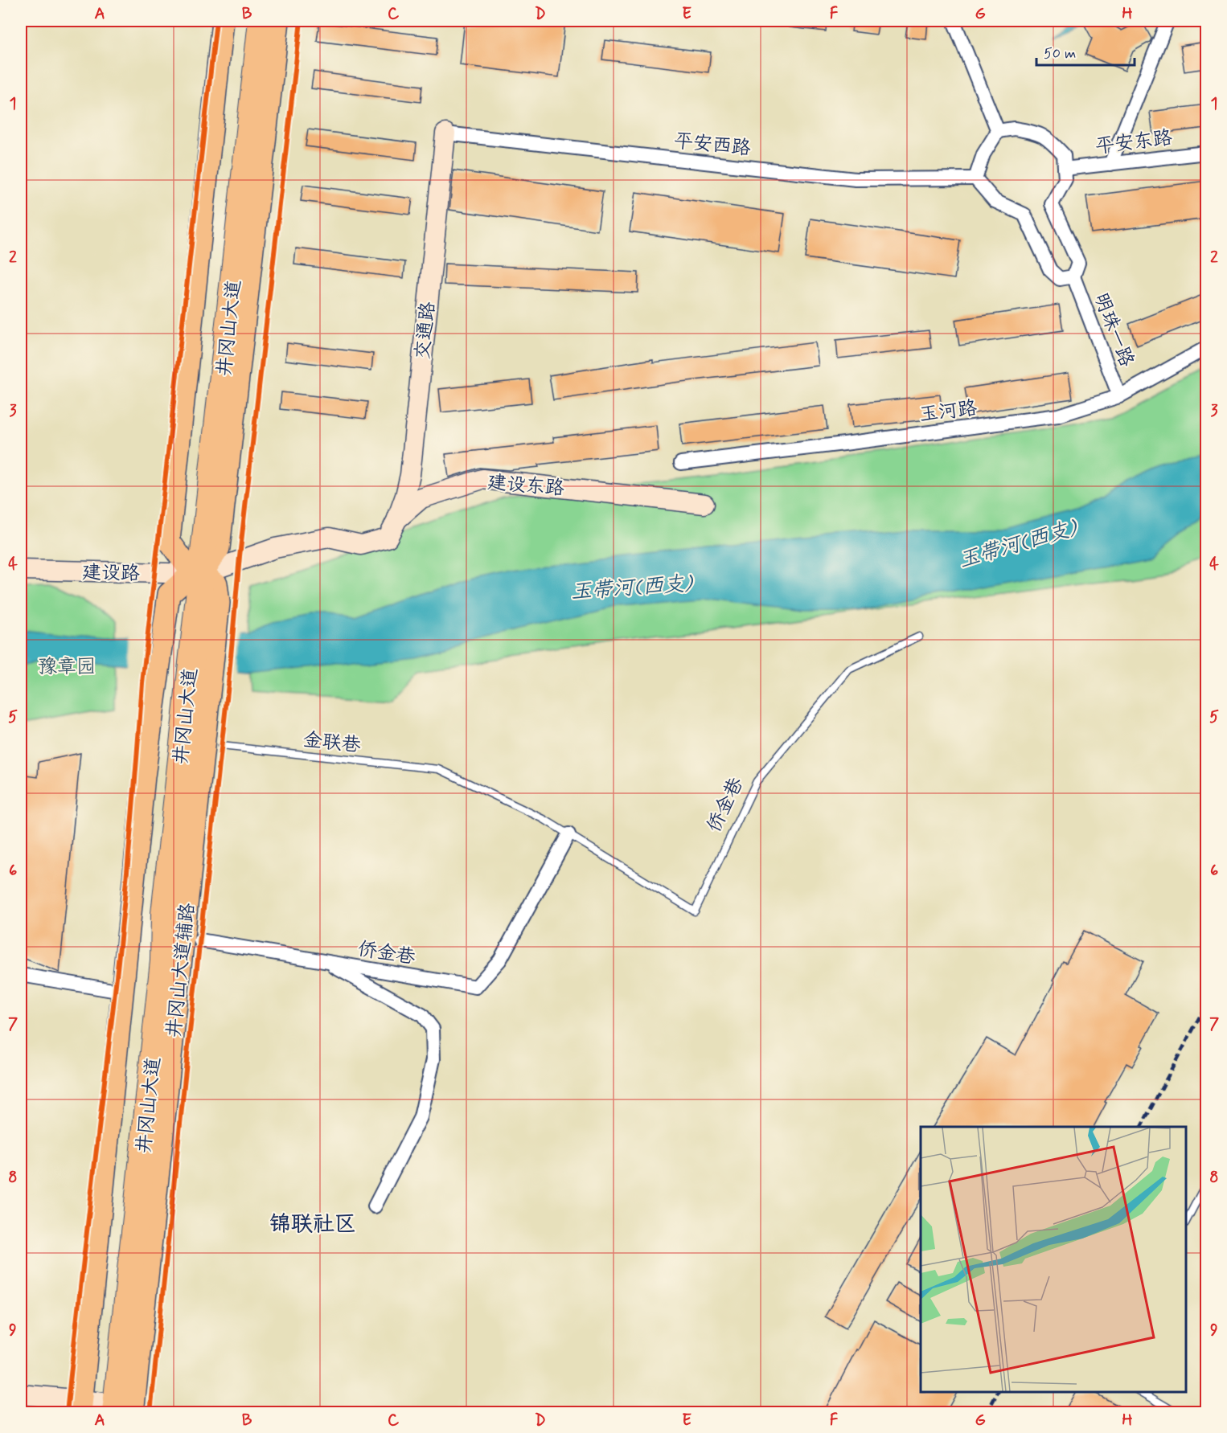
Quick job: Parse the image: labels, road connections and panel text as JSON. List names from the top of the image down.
{
  "streets": {
    "highway": ["井冈山大道"],
    "main road": ["井冈山大道辅路"],
    "street": [
      "平安东路",
      "平安西路",
      "明珠一路",
      "交通路",
      "玉河路",
      "建设东路",
      "建设路",
      "侨金巷"
    ],
    "lane": ["金联巷"]
  },
  "crossings": [
    ["平安东路", "明珠一路"],
    ["平安西路", "明珠一路"],
    ["平安西路", "交通路"],
    ["井冈山大道", "建设东路"],
    ["井冈山大道", "建设路"],
    ["井冈山大道", "井冈山大道辅路"],
    ["明珠一路", "玉河路"],
    ["交通路", "建设东路"],
    ["建设东路", "建设路"],
    ["建设东路", "井冈山大道辅路"],
    ["建设路", "井冈山大道辅路"],
    ["金联巷", "侨金巷"]
  ],
  "districts": ["锦联社区"],
  "water": ["玉带河(西支)"],
  "parks": ["豫章园"],
  "scale_bar": "50 m",
  "grid": {
    "columns": [
      "A",
      "B",
      "C",
      "D",
      "E",
      "F",
      "G",
      "H"
    ],
    "rows": [
      "1",
      "2",
      "3",
      "4",
      "5",
      "6",
      "7",
      "8",
      "9"
    ]
  }
}
